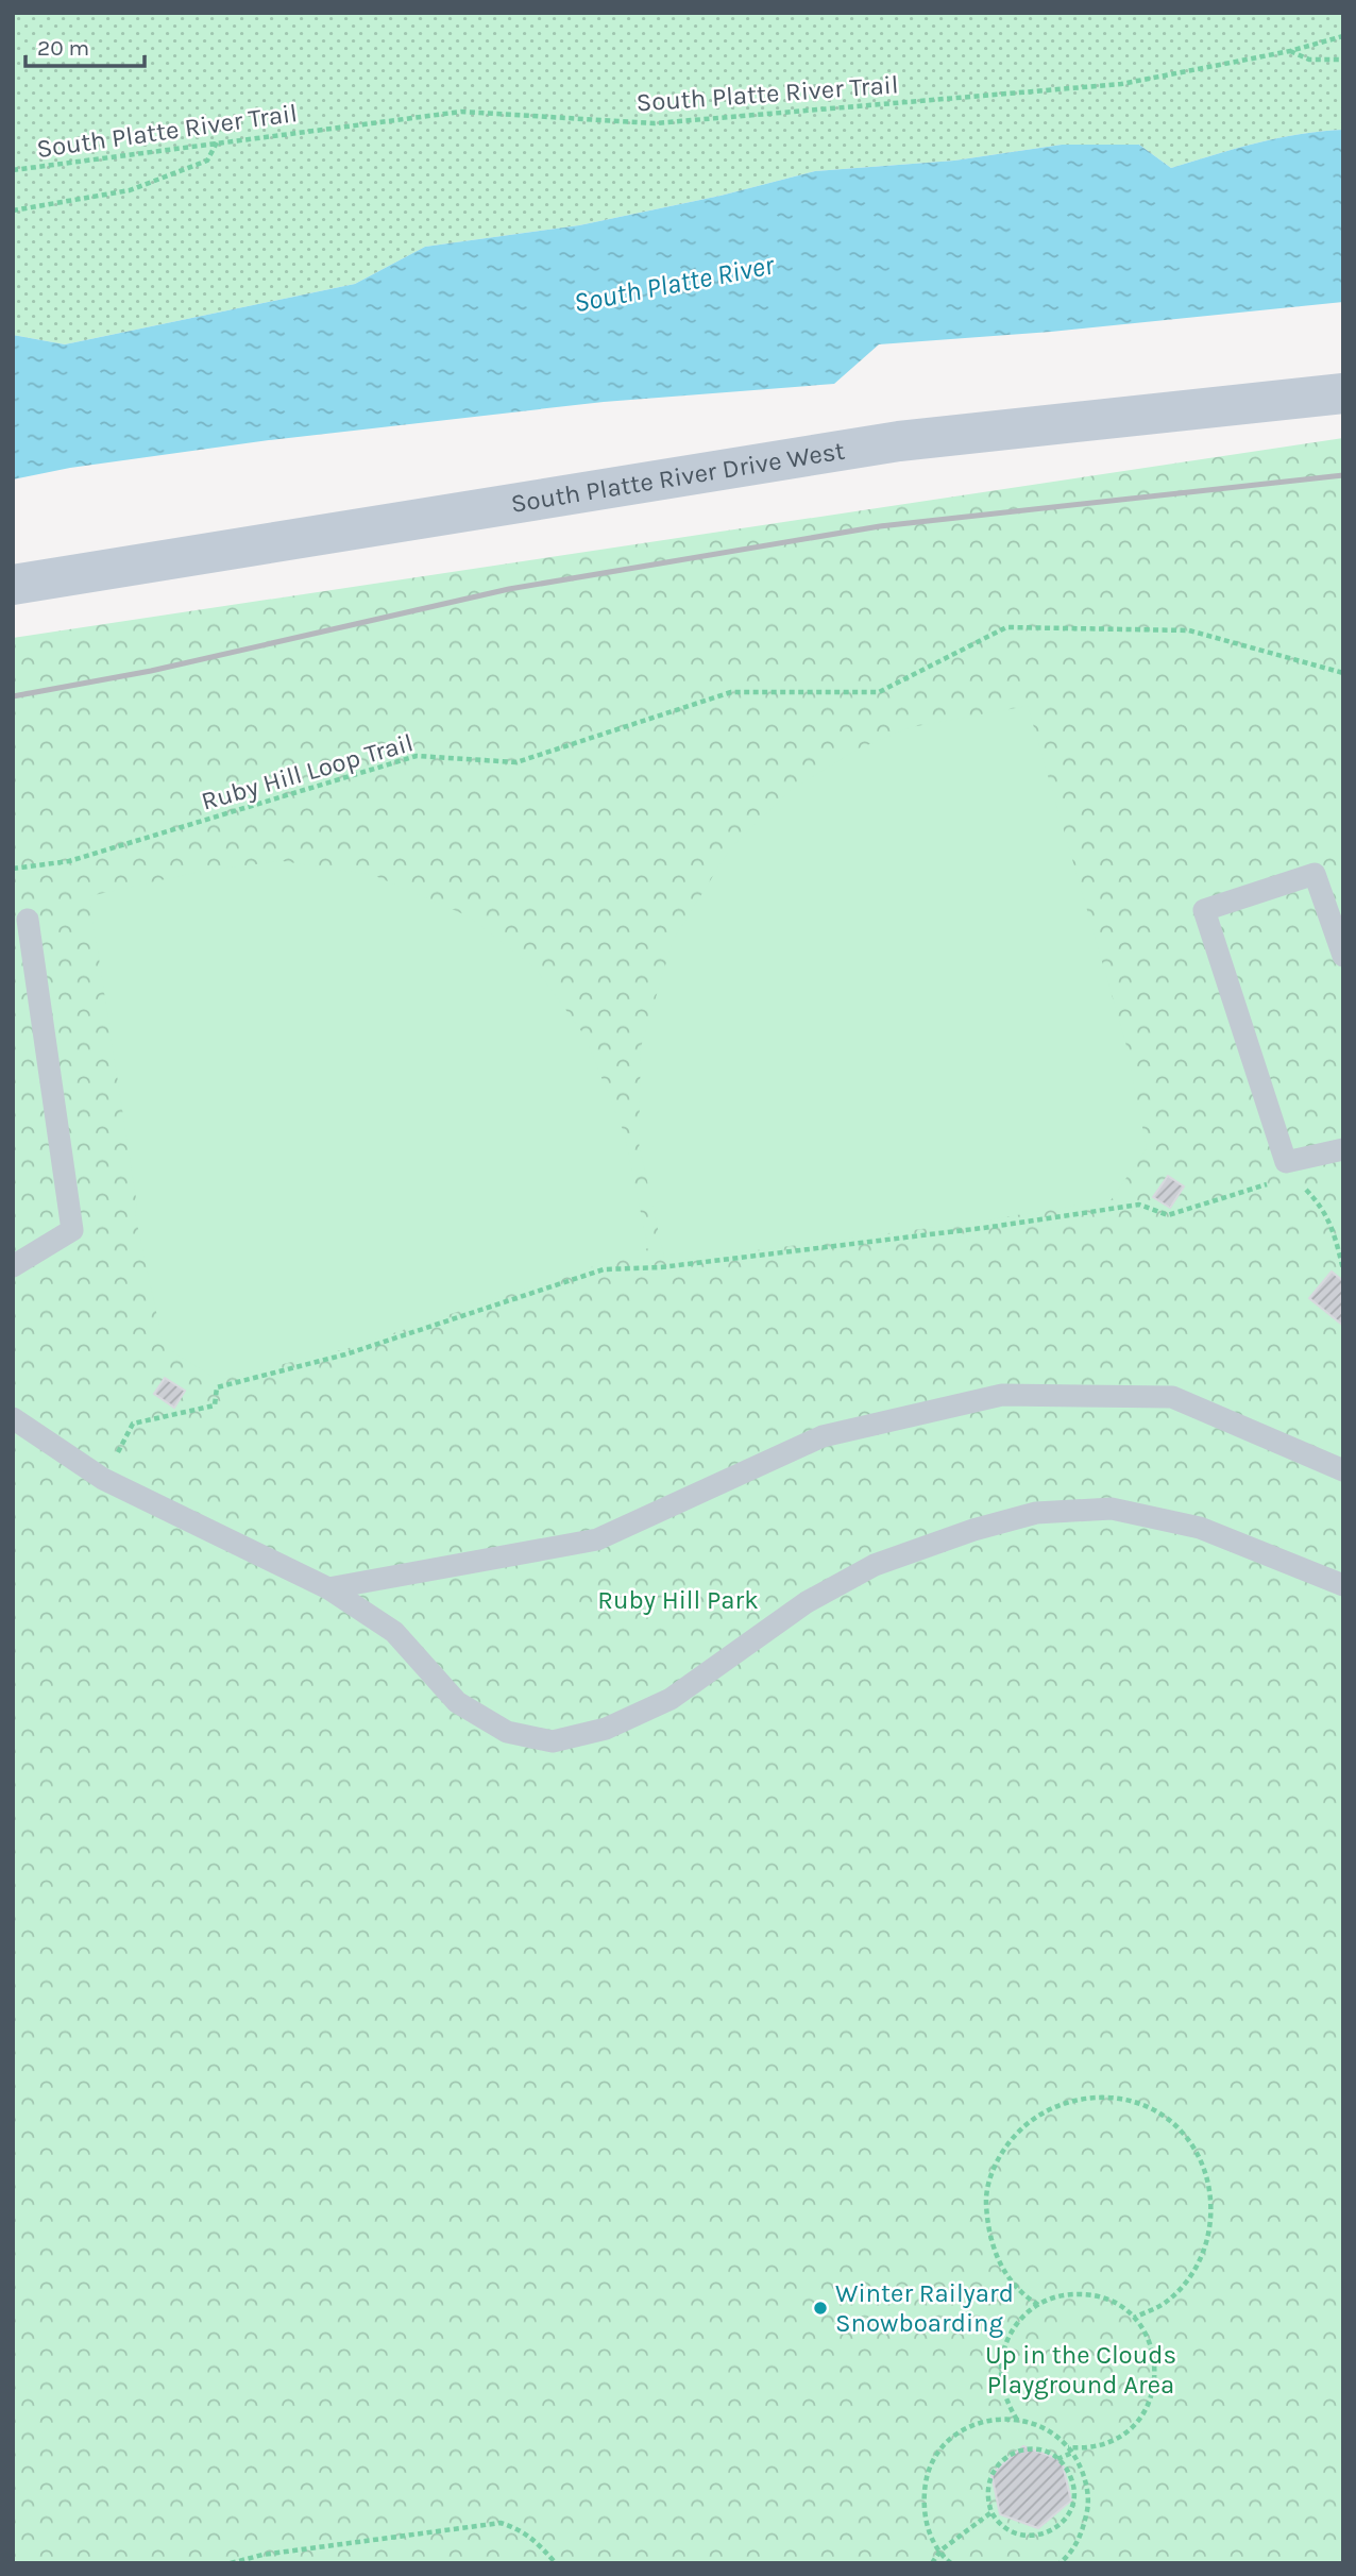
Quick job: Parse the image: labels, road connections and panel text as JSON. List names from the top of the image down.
{
  "streets": {
    "street": ["South Platte River Drive West"],
    "path": ["South Platte River Trail", "Ruby Hill Loop Trail"]
  },
  "water": ["South Platte River"],
  "parks": ["Ruby Hill Park", "Up in the Clouds Playground Area"],
  "places": ["Winter Railyard Snowboarding"],
  "scale_bar": "20 m"
}
